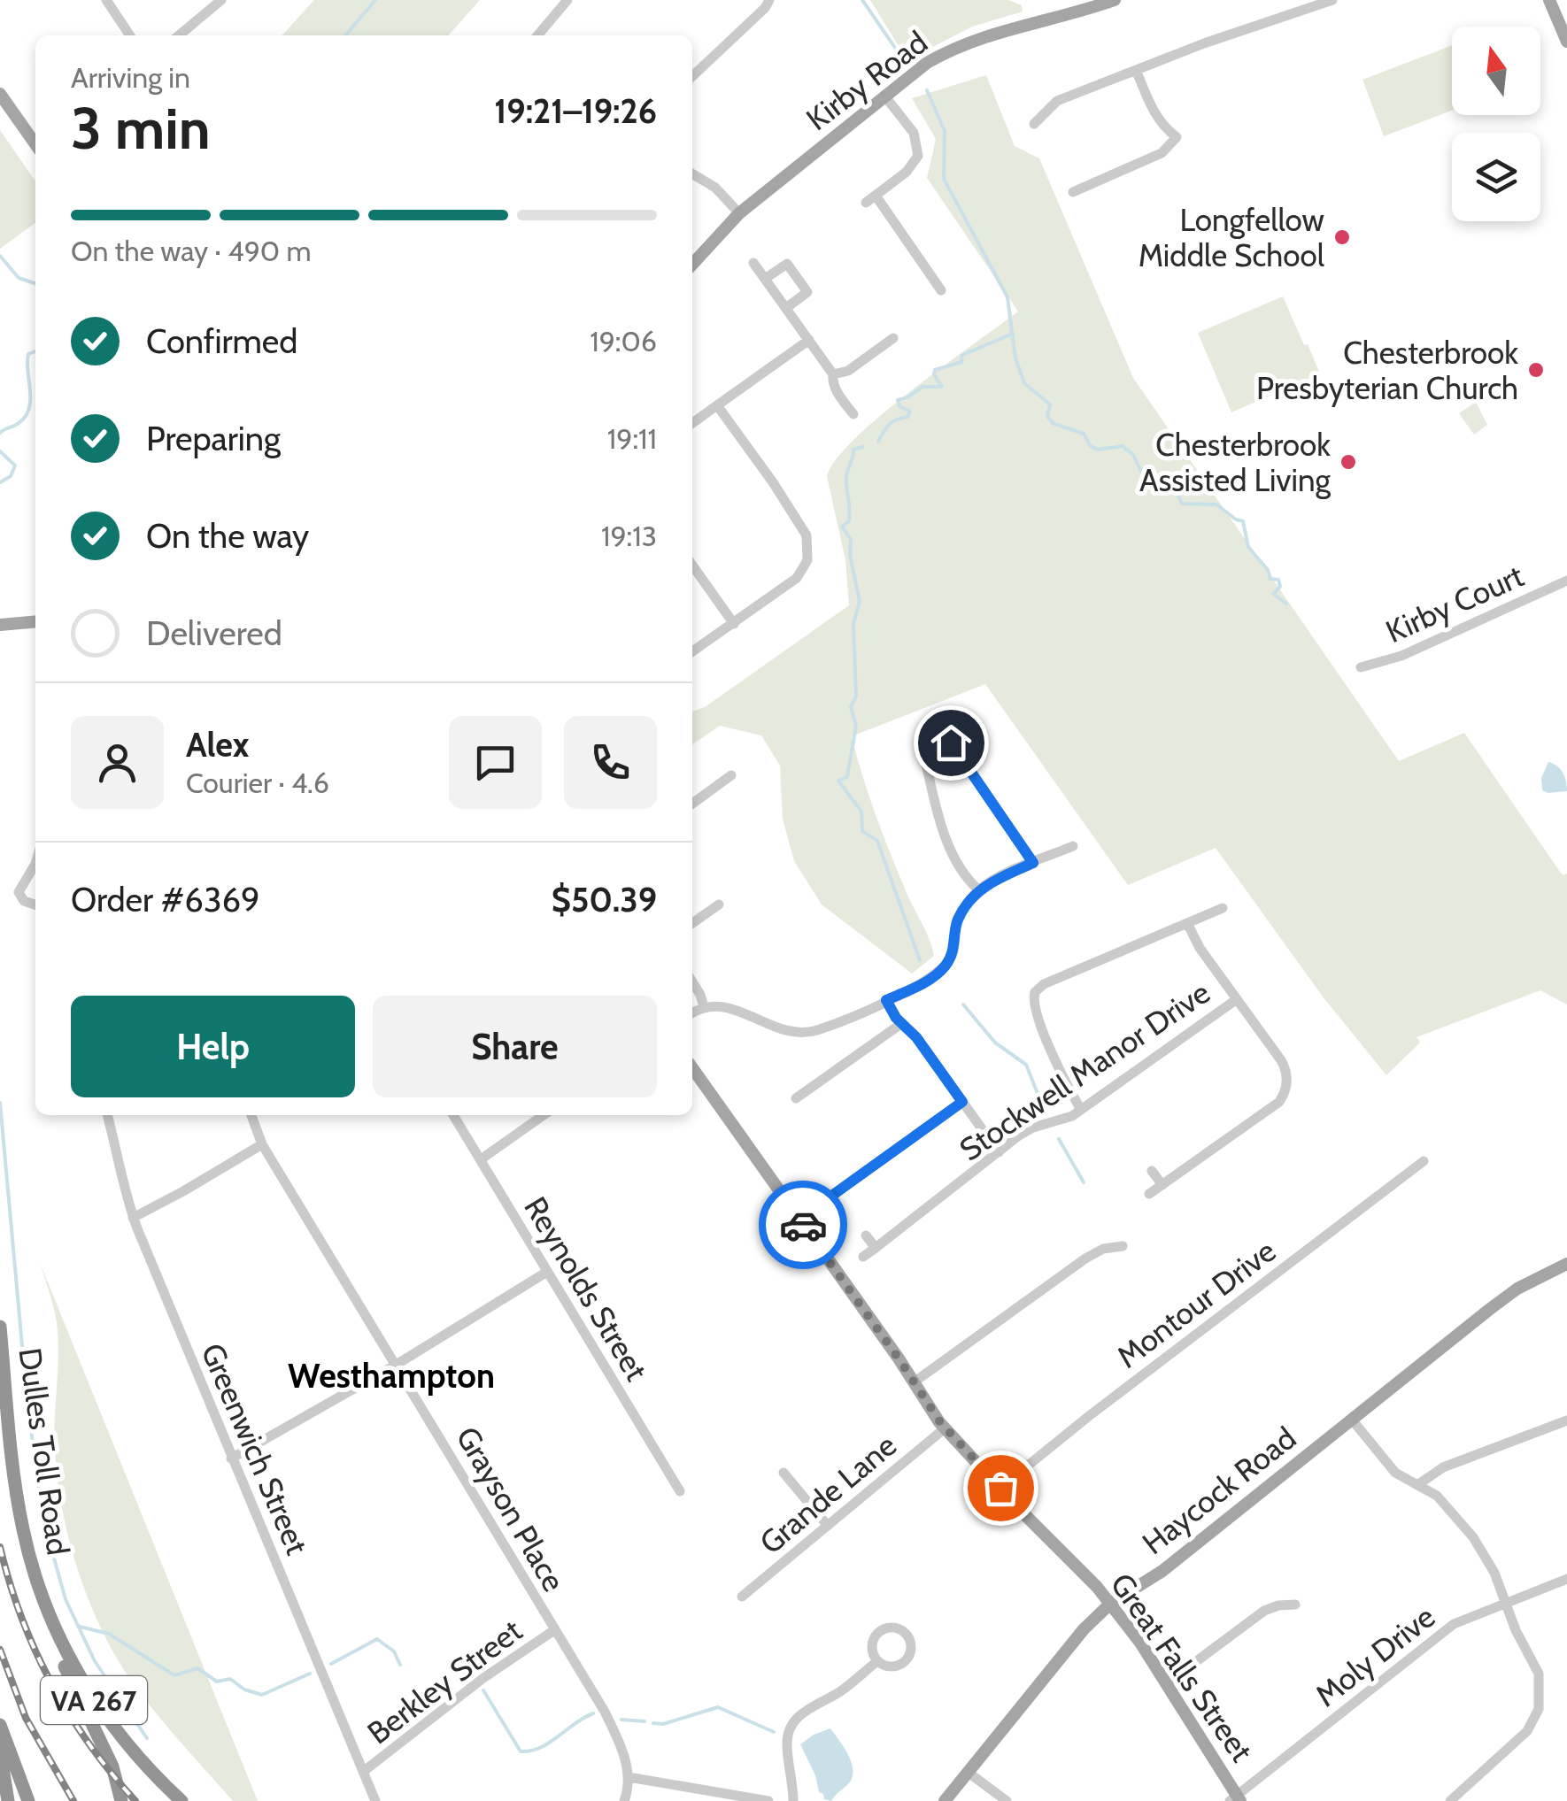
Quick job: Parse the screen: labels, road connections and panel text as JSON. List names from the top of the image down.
{
  "streets": {
    "highway": ["Dulles Toll Road", "VA 267"],
    "main road": ["Kirby Road", "Haycock Road", "Great Falls Street"],
    "street": [
      "Kirby Court",
      "Stockwell Manor Drive",
      "Reynolds Street",
      "Montour Drive",
      "Greenwich Street",
      "Grande Lane",
      "Grayson Place",
      "Moly Drive",
      "Berkley Street"
    ]
  },
  "crossings": [
    ["Montour Drive", "Great Falls Street"],
    ["Greenwich Street", "Berkley Street"],
    ["Haycock Road", "Great Falls Street"],
    ["Grande Lane", "Great Falls Street"],
    ["Grayson Place", "Berkley Street"],
    ["Moly Drive", "Great Falls Street"]
  ],
  "districts": ["Westhampton"],
  "places": ["Longfellow Middle School", "Chesterbrook Presbyterian Church", "Chesterbrook Assisted Living"],
  "north": "top",
  "page": {
    "heading": ["3 min", "Arriving in", "19:21–19:26"],
    "panel": [
      "Alex",
      "Courier · 4.6",
      "Order #6369",
      "$50.39"
    ],
    "bar": "On the way · 490 m",
    "list": [
      ["Confirmed", "19:06"],
      ["Preparing", "19:11"],
      ["On the way", "19:13"],
      "Delivered"
    ],
    "buttons": ["Help", "Share"]
  }
}
